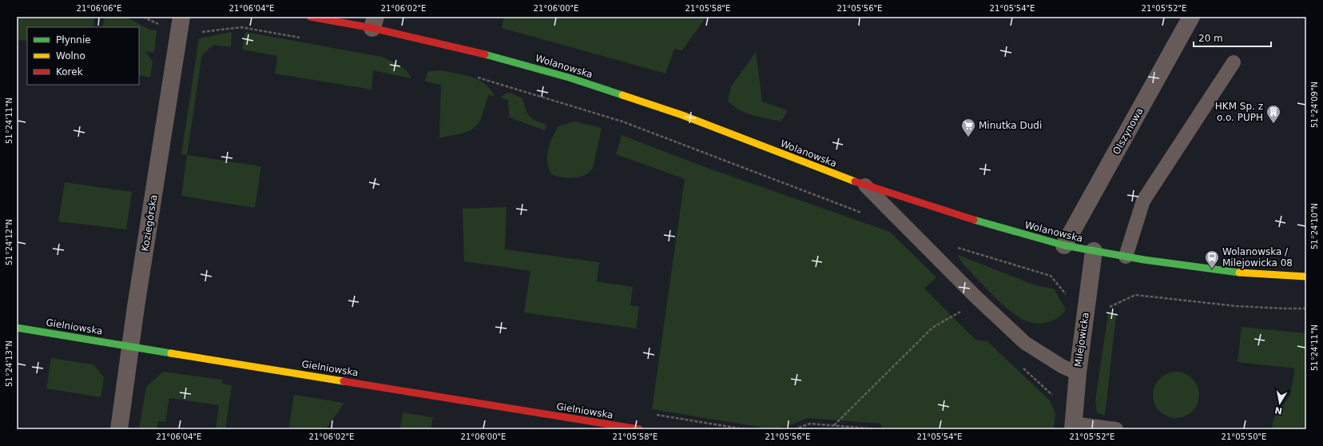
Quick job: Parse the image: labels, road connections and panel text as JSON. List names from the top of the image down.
{
  "streets": {
    "street": [
      "Wolanowska",
      "Olszynowa",
      "Koziegórska",
      "Gielniowska",
      "Milejowicka"
    ]
  },
  "crossings": [
    ["Wolanowska", "Olszynowa"],
    ["Wolanowska", "Milejowicka"],
    ["Koziegórska", "Gielniowska"]
  ],
  "places": {
    "building": ["HKM Sp. z o.o. PUPH"],
    "supermarket": ["Minutka Dudi"],
    "bus stop": ["Wolanowska / Milejowicka 08"]
  },
  "legend": ["Płynnie", "Wolno", "Korek"],
  "scale_bar": "20 m",
  "north": "bottom",
  "coordinates": [
    "21°06'06\"E",
    "21°06'04\"E",
    "21°06'02\"E",
    "21°06'00\"E",
    "21°05'58\"E",
    "21°05'56\"E",
    "21°05'54\"E",
    "21°05'52\"E",
    "51°24'09\"N",
    "51°24'11\"N",
    "51°24'10\"N",
    "51°24'12\"N",
    "51°24'13\"N",
    "21°05'50\"E"
  ]
}
